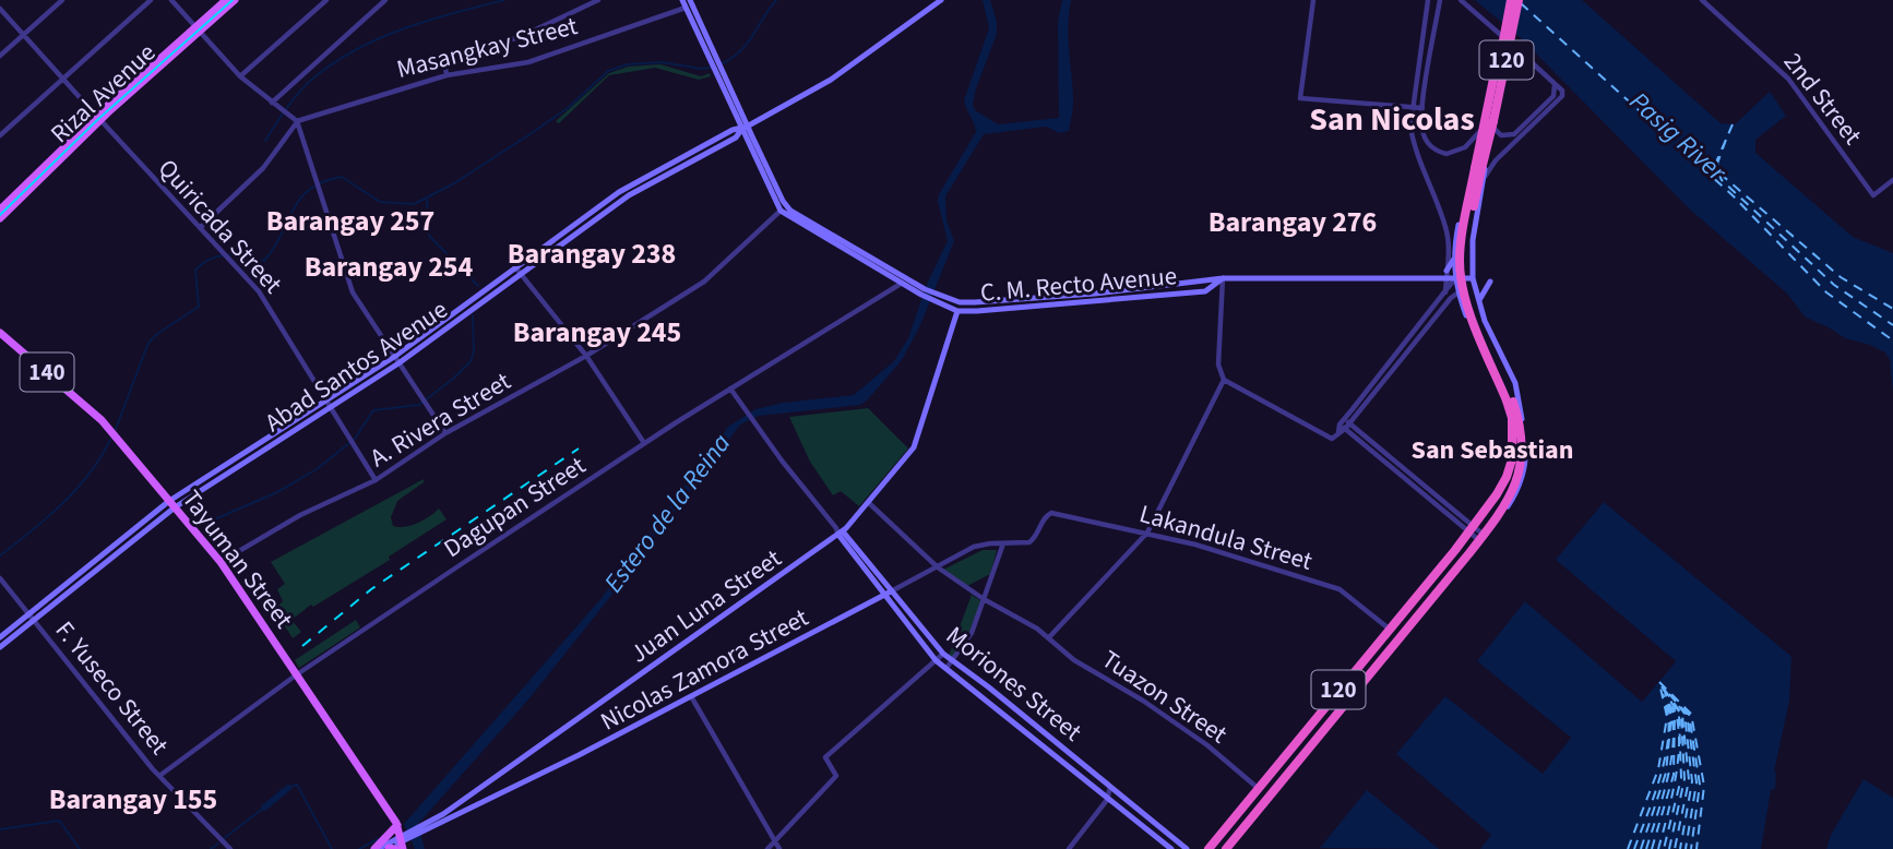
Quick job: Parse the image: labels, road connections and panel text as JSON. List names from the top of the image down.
{
  "streets": {
    "highway": ["120"],
    "main road": [
      "Rizal Avenue",
      "C. M. Recto Avenue",
      "Abad Santos Avenue",
      "140",
      "Tayuman Street",
      "Juan Luna Street",
      "Nicolas Zamora Street",
      "Moriones Street"
    ],
    "street": [
      "Masangkay Street",
      "2nd Street",
      "Quiricada Street",
      "A. Rivera Street",
      "Dagupan Street",
      "Lakandula Street",
      "F. Yuseco Street",
      "Tuazon Street"
    ]
  },
  "crossings": [
    ["Masangkay Street", "C. M. Recto Avenue"],
    ["120", "C. M. Recto Avenue"],
    ["120", "Lakandula Street"],
    ["120", "Tuazon Street"],
    ["Rizal Avenue", "Quiricada Street"],
    ["Quiricada Street", "Abad Santos Avenue"],
    ["Quiricada Street", "A. Rivera Street"],
    ["C. M. Recto Avenue", "Abad Santos Avenue"],
    ["C. M. Recto Avenue", "A. Rivera Street"],
    ["C. M. Recto Avenue", "Dagupan Street"],
    ["C. M. Recto Avenue", "Juan Luna Street"],
    ["Abad Santos Avenue", "Tayuman Street"],
    ["Abad Santos Avenue", "F. Yuseco Street"],
    ["A. Rivera Street", "Tayuman Street"],
    ["Dagupan Street", "Tayuman Street"],
    ["Dagupan Street", "Moriones Street"],
    ["Dagupan Street", "F. Yuseco Street"],
    ["Lakandula Street", "Nicolas Zamora Street"],
    ["Tayuman Street", "Juan Luna Street"],
    ["Juan Luna Street", "Nicolas Zamora Street"],
    ["Juan Luna Street", "Moriones Street"],
    ["Juan Luna Street", "Tuazon Street"],
    ["Nicolas Zamora Street", "Moriones Street"],
    ["Nicolas Zamora Street", "Tuazon Street"]
  ],
  "districts": [
    "San Nicolas",
    "Barangay 257",
    "Barangay 276",
    "Barangay 238",
    "Barangay 254",
    "Barangay 245",
    "San Sebastian",
    "Barangay 155"
  ],
  "water": ["Pasig River", "Estero de la Reina"]
}
